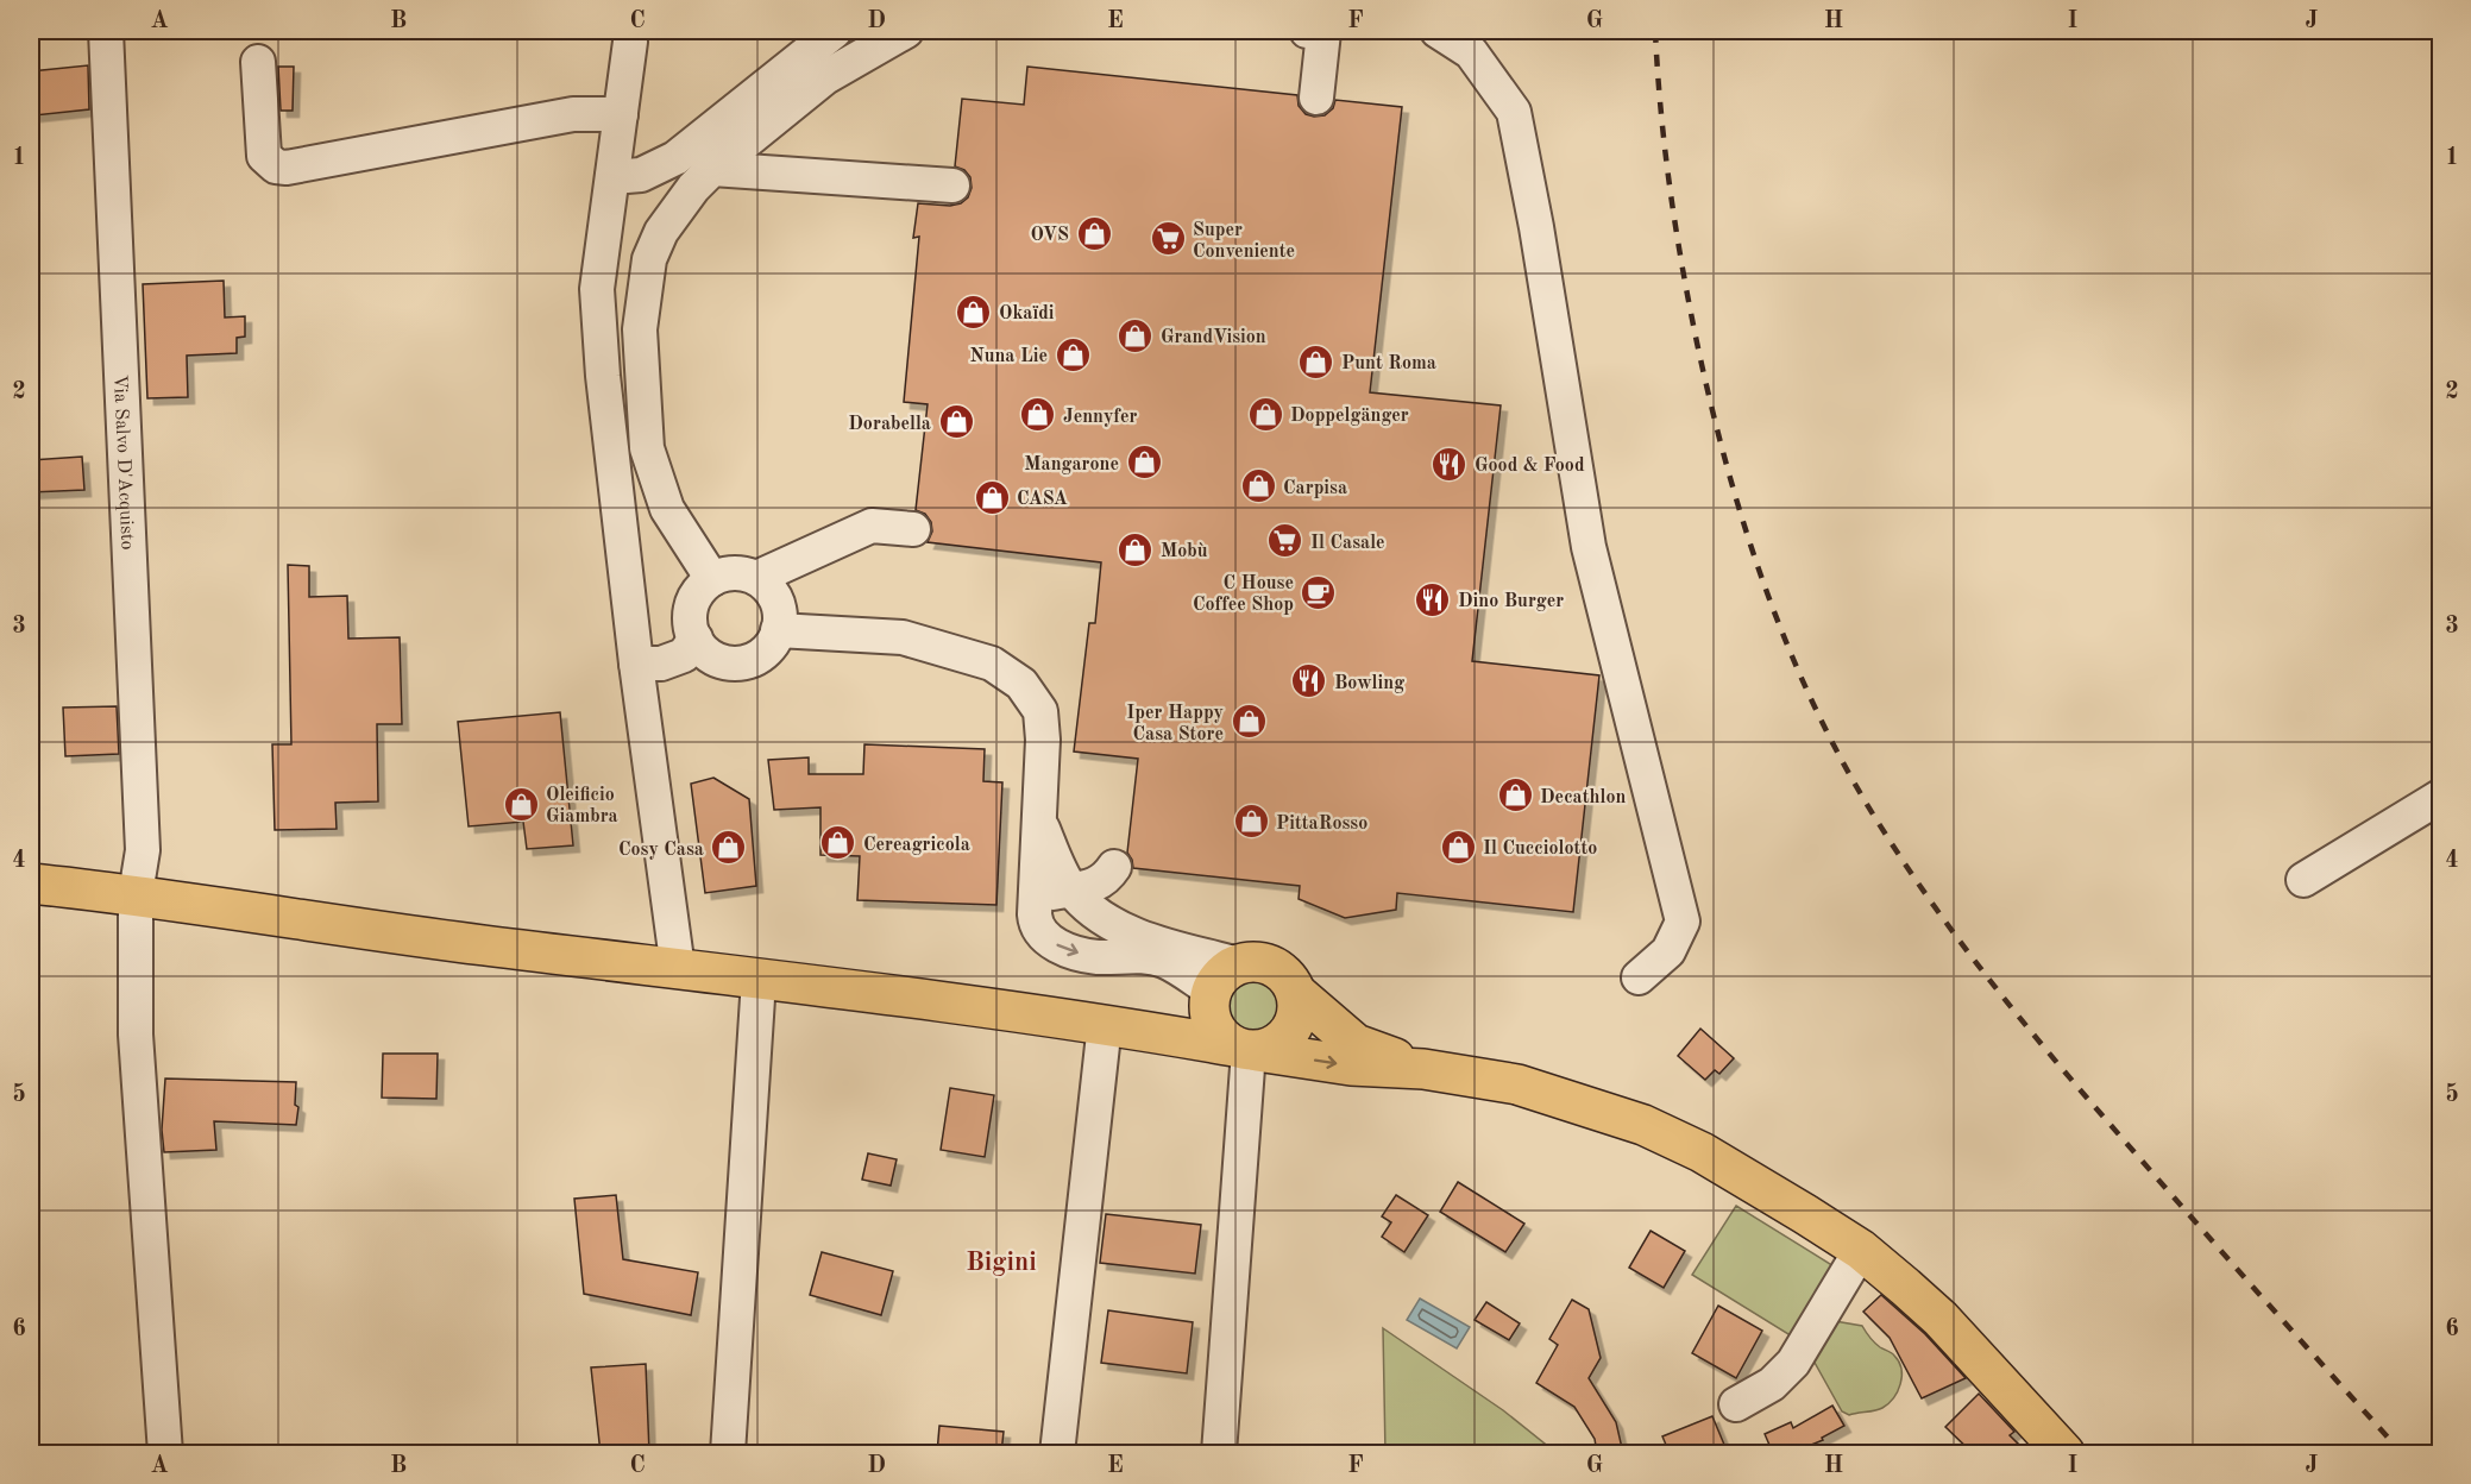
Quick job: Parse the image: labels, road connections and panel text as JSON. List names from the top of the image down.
{
  "streets": {
    "street": ["Via Salvo D'Acquisto"]
  },
  "districts": ["Bigini"],
  "places": {
    "shop": [
      "OVS",
      "Okaïdi",
      "GrandVision",
      "Nuna Lie",
      "Punt Roma",
      "Doppelgänger",
      "Jennyfer",
      "Dorabella",
      "Mangarone",
      "Carpisa",
      "CASA",
      "Mobù",
      "Iper Happy Casa Store",
      "Decathlon",
      "Oleificio Giambra",
      "PittaRosso",
      "Cereagricola",
      "Il Cucciolotto",
      "Cosy Casa"
    ],
    "supermarket": ["Super Conveniente", "Il Casale"],
    "restaurant": ["Good & Food", "Dino Burger", "Bowling"],
    "cafe": ["C House Coffee Shop"]
  },
  "grid": {
    "columns": [
      "A",
      "B",
      "C",
      "D",
      "E",
      "F",
      "G",
      "H",
      "I",
      "J"
    ],
    "rows": [
      "1",
      "2",
      "3",
      "4",
      "5",
      "6"
    ]
  }
}
